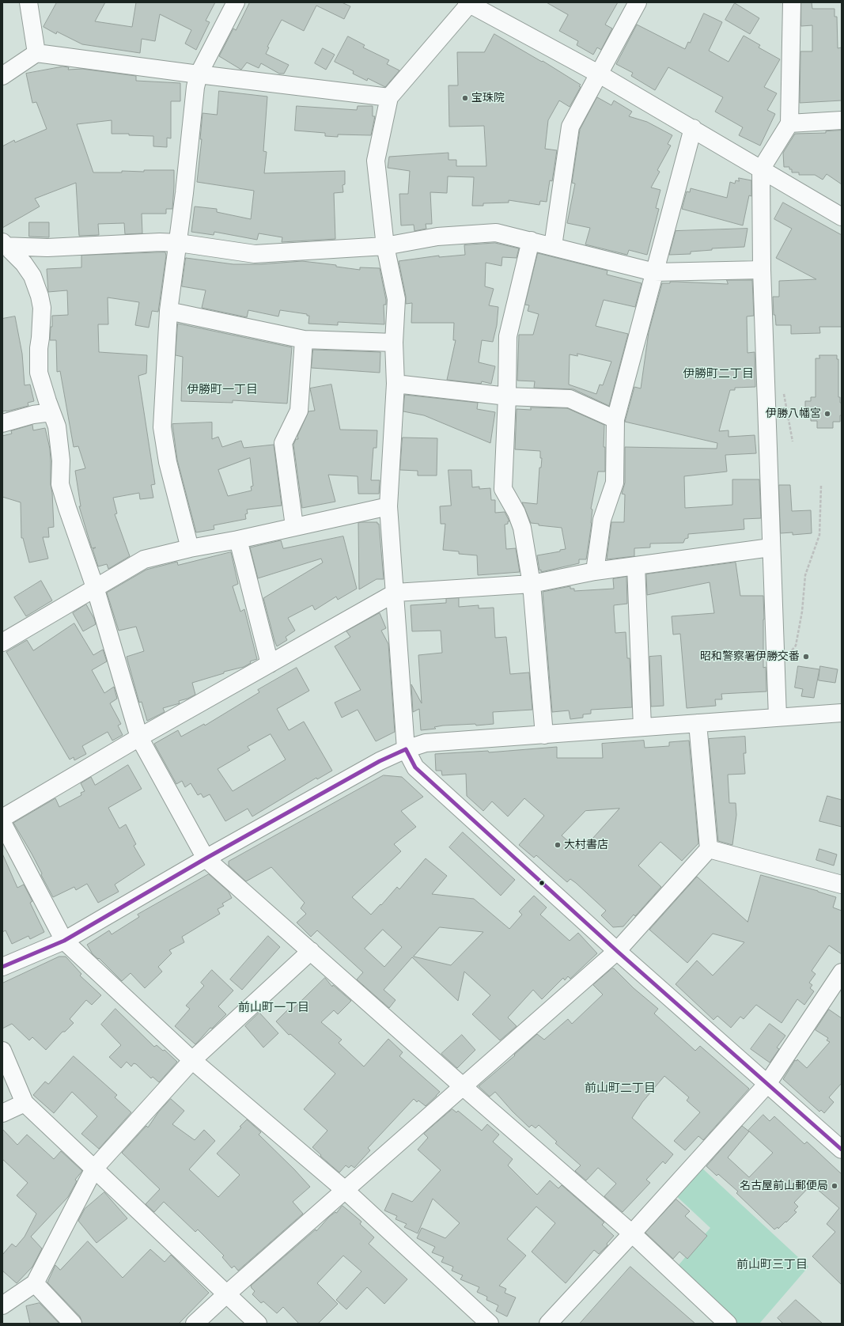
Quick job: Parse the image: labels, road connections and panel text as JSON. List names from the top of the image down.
{
  "districts": [
    "伊勝町二丁目",
    "伊勝町一丁目",
    "前山町一丁目",
    "前山町二丁目",
    "前山町三丁目"
  ],
  "places": [
    "宝珠院",
    "伊勝八幡宮",
    "昭和警察署伊勝交番",
    "大村書店",
    "名古屋前山郵便局"
  ]
}
